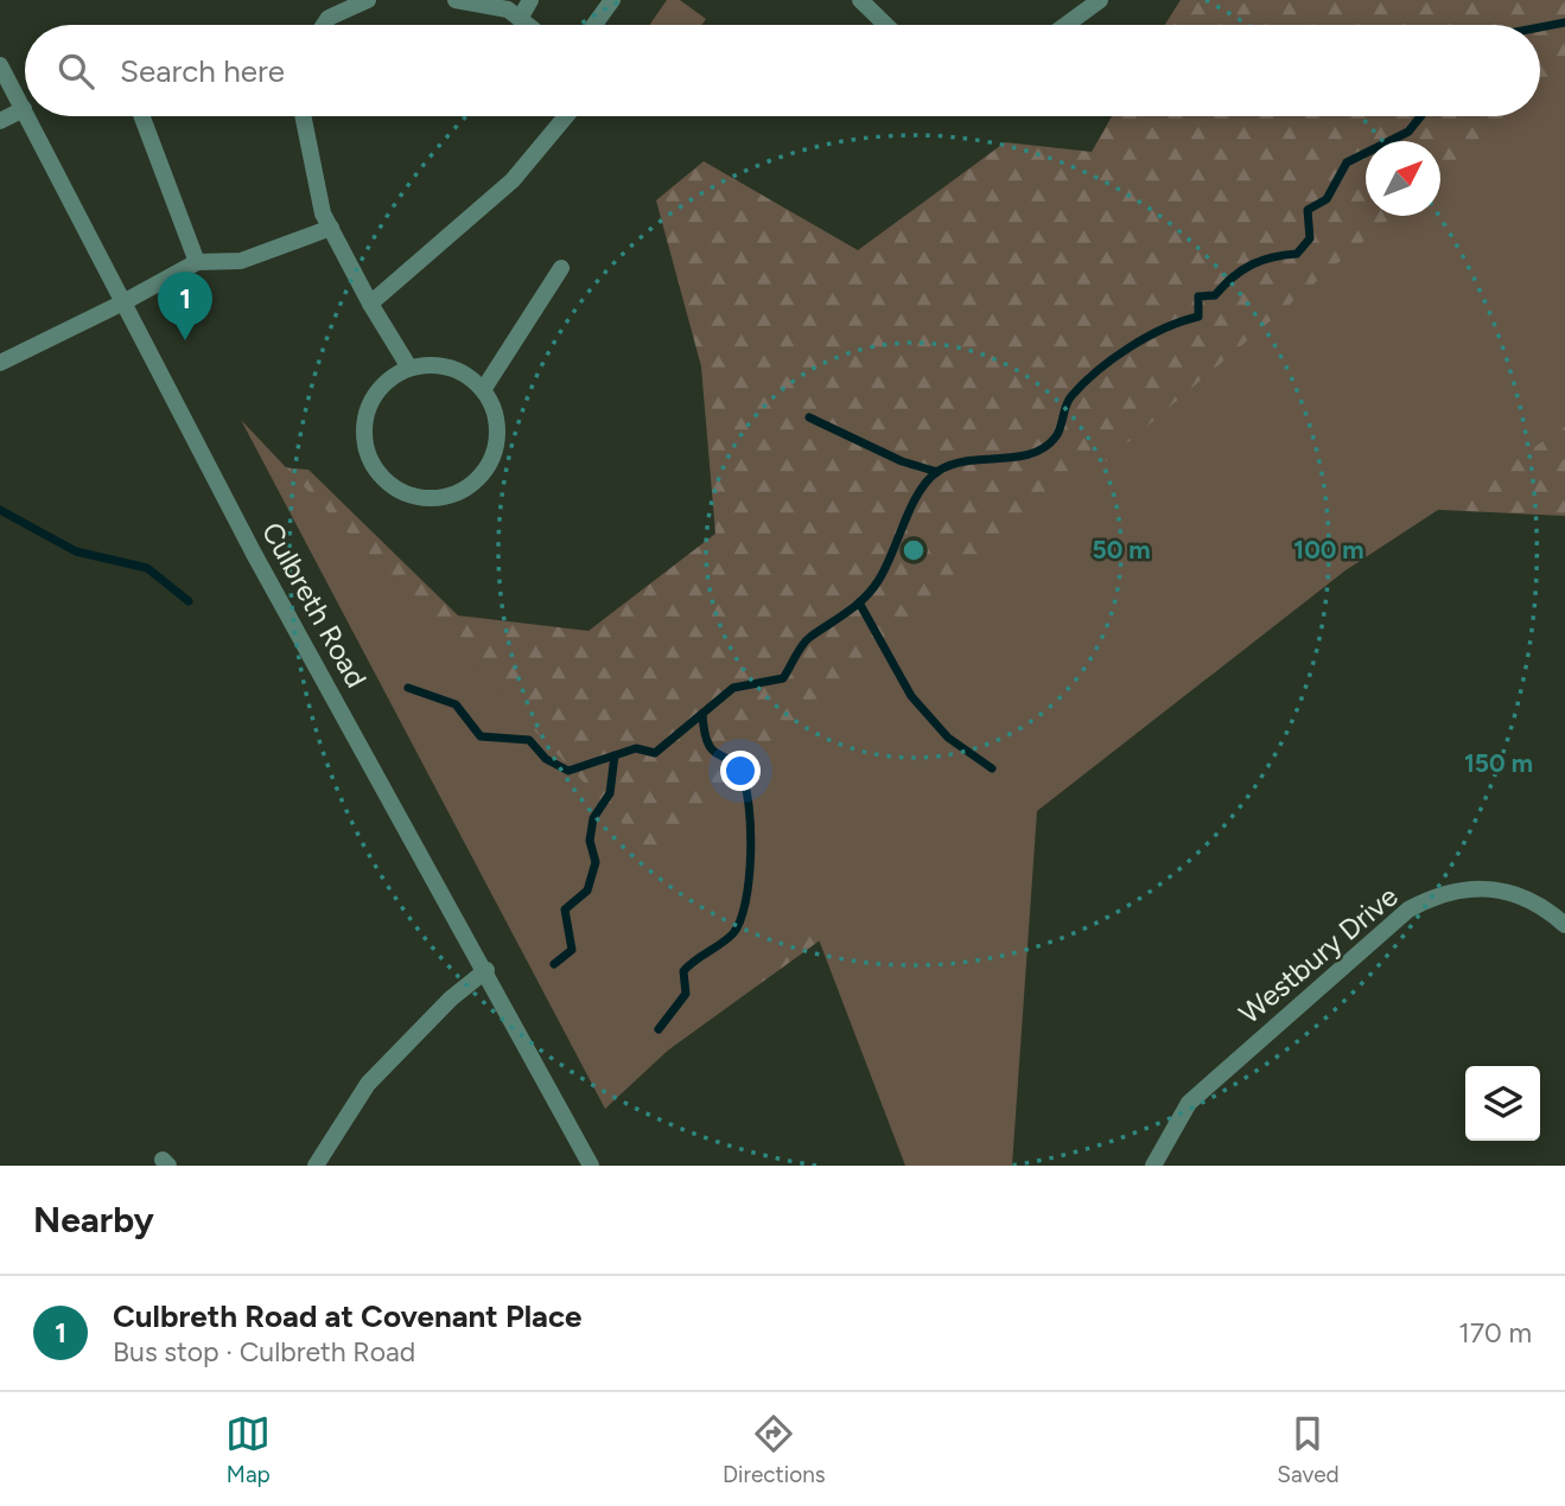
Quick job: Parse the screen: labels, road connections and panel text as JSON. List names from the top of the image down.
{
  "streets": {
    "street": ["Culbreth Road", "Westbury Drive"]
  },
  "north": "top right",
  "page": {
    "search": "Search here",
    "pins": "1",
    "heading": "Nearby",
    "list": [
      {
        "mark": "1",
        "name": "Culbreth Road at Covenant Place",
        "note": "Bus stop · Culbreth Road",
        "value": "170 m"
      }
    ],
    "nav": ["Map", "Directions", "Saved"]
  },
  "rings": ["50 m", "100 m", "150 m"]
}
